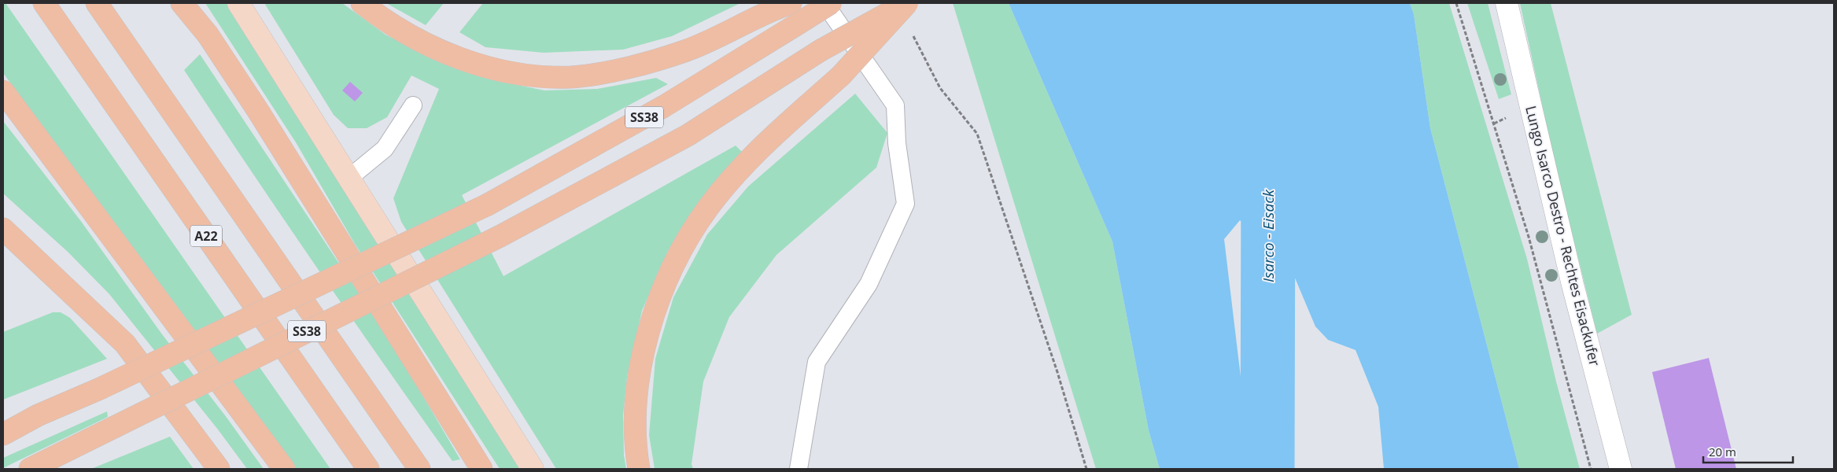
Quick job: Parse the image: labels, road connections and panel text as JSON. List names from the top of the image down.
{
  "streets": {
    "highway": ["SS38", "A22"],
    "street": ["Lungo Isarco Destro - Rechtes Eisackufer"]
  },
  "water": ["Isarco - Eisack"],
  "scale_bar": "20 m"
}
